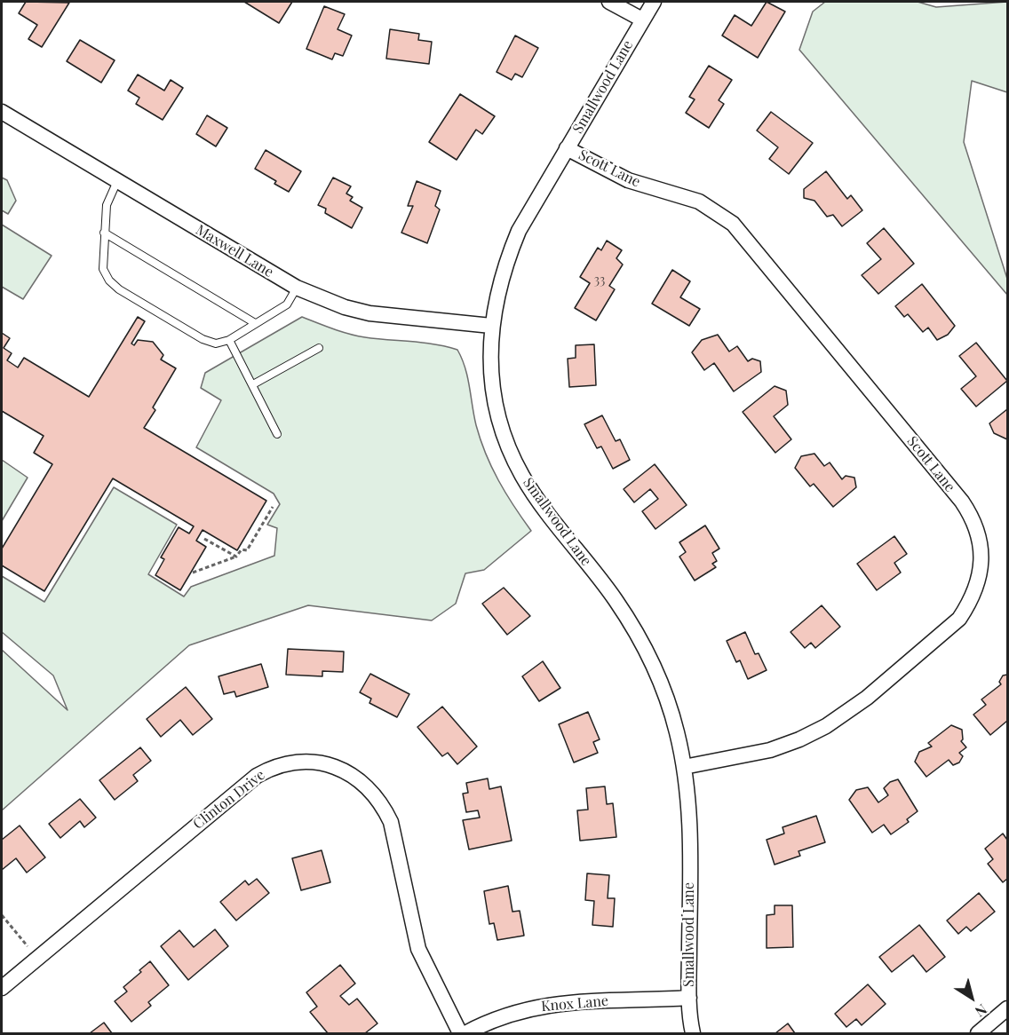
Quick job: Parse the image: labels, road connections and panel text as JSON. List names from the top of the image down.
{
  "streets": {
    "street": [
      "Smallwood Lane",
      "Scott Lane",
      "Maxwell Lane",
      "Clinton Drive",
      "Knox Lane"
    ]
  },
  "crossings": [
    ["Smallwood Lane", "Scott Lane"],
    ["Smallwood Lane", "Maxwell Lane"],
    ["Smallwood Lane", "Knox Lane"]
  ],
  "house_numbers": ["33"],
  "north": "bottom right"
}
